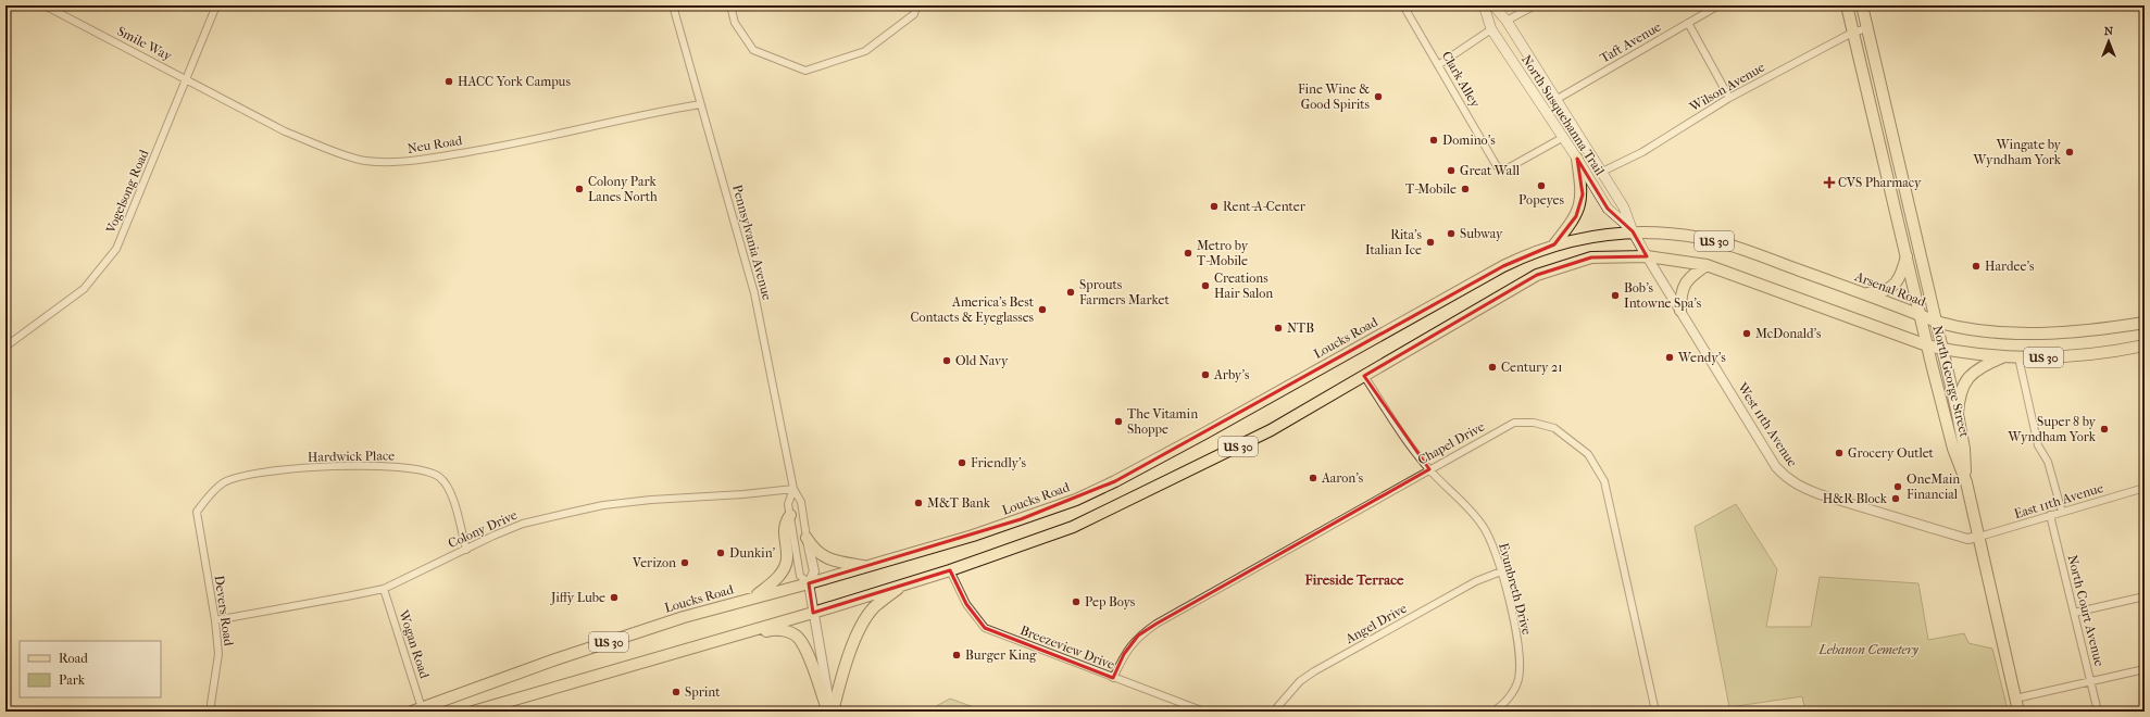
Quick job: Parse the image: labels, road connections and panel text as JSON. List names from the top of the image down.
{
  "streets": {
    "main road": [
      "North Susquehanna Trail",
      "US 30",
      "Arsenal Road",
      "Loucks Road",
      "North George Street"
    ],
    "street": [
      "Taft Avenue",
      "Smile Way",
      "Clark Alley",
      "Wilson Avenue",
      "Neu Road",
      "Vogelsong Road",
      "Pennsylvania Avenue",
      "West 11th Avenue",
      "Chapel Drive",
      "Hardwick Place",
      "East 11th Avenue",
      "Colony Drive",
      "Evunbreth Drive",
      "Devers Road",
      "North Court Avenue",
      "Angel Drive",
      "Wogan Road",
      "Breezeview Drive"
    ]
  },
  "crossings": [
    ["Taft Avenue", "North Susquehanna Trail"],
    ["Smile Way", "Neu Road"],
    ["Smile Way", "Vogelsong Road"],
    ["Clark Alley", "North Susquehanna Trail"],
    ["Wilson Avenue", "North Susquehanna Trail"],
    ["Wilson Avenue", "North George Street"],
    ["North Susquehanna Trail", "US 30"],
    ["North Susquehanna Trail", "Arsenal Road"],
    ["North Susquehanna Trail", "Loucks Road"],
    ["North Susquehanna Trail", "West 11th Avenue"],
    ["Neu Road", "Vogelsong Road"],
    ["Neu Road", "Pennsylvania Avenue"],
    ["US 30", "Pennsylvania Avenue"],
    ["US 30", "North George Street"],
    ["US 30", "West 11th Avenue"],
    ["US 30", "Evunbreth Drive"],
    ["US 30", "Breezeview Drive"],
    ["Pennsylvania Avenue", "Loucks Road"],
    ["Pennsylvania Avenue", "Colony Drive"],
    ["Arsenal Road", "Loucks Road"],
    ["Arsenal Road", "North George Street"],
    ["Loucks Road", "Wogan Road"],
    ["North George Street", "West 11th Avenue"],
    ["North George Street", "East 11th Avenue"],
    ["West 11th Avenue", "East 11th Avenue"],
    ["Chapel Drive", "Evunbreth Drive"],
    ["Chapel Drive", "Breezeview Drive"],
    ["Hardwick Place", "Colony Drive"],
    ["Hardwick Place", "Devers Road"],
    ["East 11th Avenue", "North Court Avenue"],
    ["Colony Drive", "Devers Road"],
    ["Colony Drive", "Wogan Road"],
    ["Evunbreth Drive", "Angel Drive"]
  ],
  "districts": ["Fireside Terrace"],
  "parks": ["Lebanon Cemetery"],
  "places": {
    "other": [
      "HACC York Campus",
      "Fine Wine & Good Spirits",
      "Domino's",
      "Wingate by Wyndham York",
      "Great Wall",
      "Popeyes",
      "Colony Park Lanes North",
      "T-Mobile",
      "Rent-A-Center",
      "Subway",
      "Rita's Italian Ice",
      "Metro by T-Mobile",
      "Hardee's",
      "Creations Hair Salon",
      "Sprouts Farmers Market",
      "Bob's Intowne Spa's",
      "America's Best Contacts & Eyeglasses",
      "NTB",
      "McDonald's",
      "Wendy's",
      "Old Navy",
      "Century 21",
      "Arby's",
      "The Vitamin Shoppe",
      "Super 8 by Wyndham York",
      "Grocery Outlet",
      "Friendly's",
      "Aaron's",
      "OneMain Financial",
      "H&R Block",
      "M&T Bank",
      "Dunkin'",
      "Verizon",
      "Jiffy Lube",
      "Pep Boys",
      "Burger King",
      "Sprint"
    ],
    "health": ["CVS Pharmacy"]
  },
  "legend": ["Road", "Park"],
  "north": "top"
}
